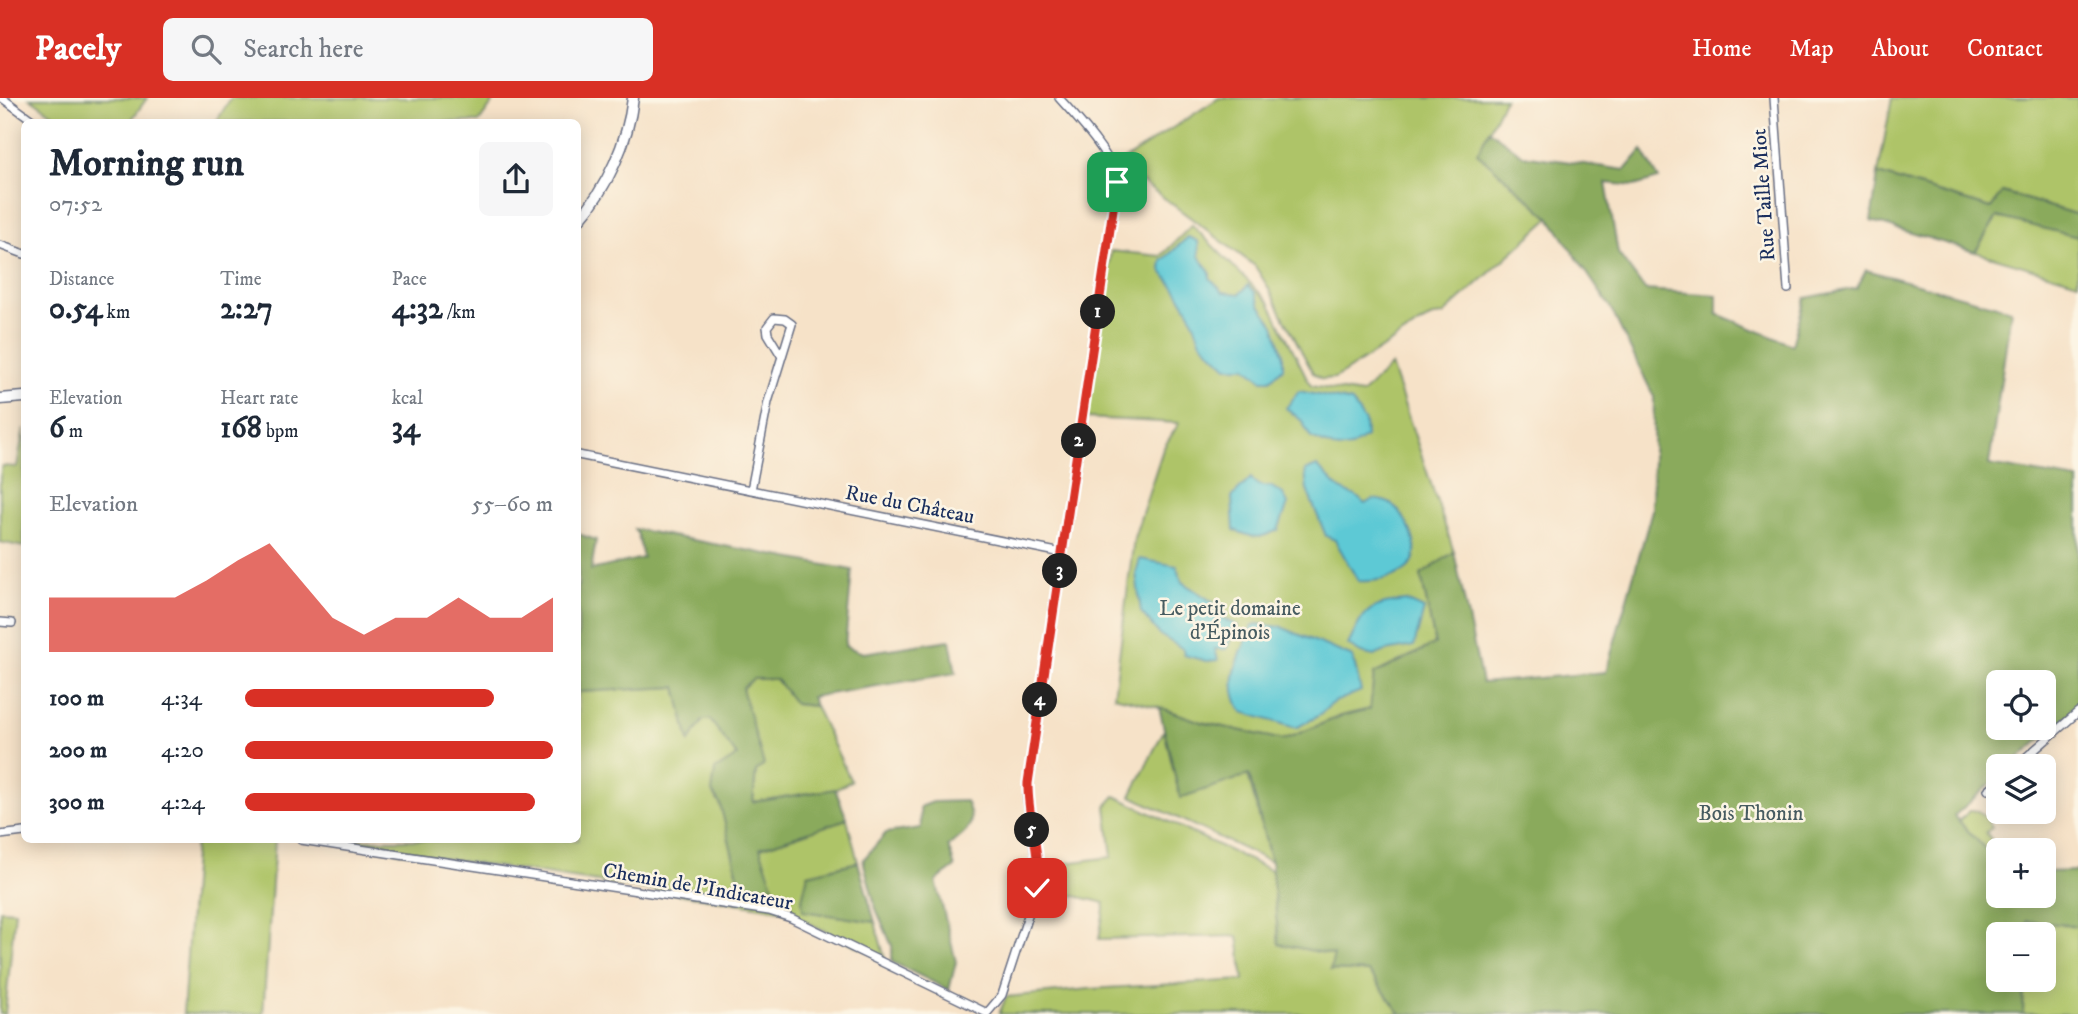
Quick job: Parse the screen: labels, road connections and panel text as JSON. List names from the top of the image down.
{
  "streets": {
    "street": ["Rue Taille Miot", "Rue du Château", "Chemin de l'Indicateur"]
  },
  "parks": ["Le petit domaine d'Épinois", "Bois Thonin"],
  "page": {
    "header": "Pacely",
    "search": "Search here",
    "nav": [
      "Home",
      "Map",
      "About",
      "Contact"
    ],
    "heading": ["Morning run", "07:52"],
    "stats": [
      ["Distance", "0.54 km"],
      ["Time", "2:27"],
      ["Pace", "4:32 /km"],
      ["Elevation", "6 m"],
      ["Heart rate", "168 bpm"],
      ["kcal", "34"]
    ],
    "pins": [
      "1",
      "2",
      "3",
      "4",
      "5"
    ],
    "chart": ["Elevation", "55–60 m"],
    "map_buttons": ["+", "−"],
    "list": [
      {
        "name": "100 m",
        "note": "4:34"
      },
      {
        "name": "200 m",
        "note": "4:20"
      },
      {
        "name": "300 m",
        "note": "4:24"
      }
    ]
  }
}
